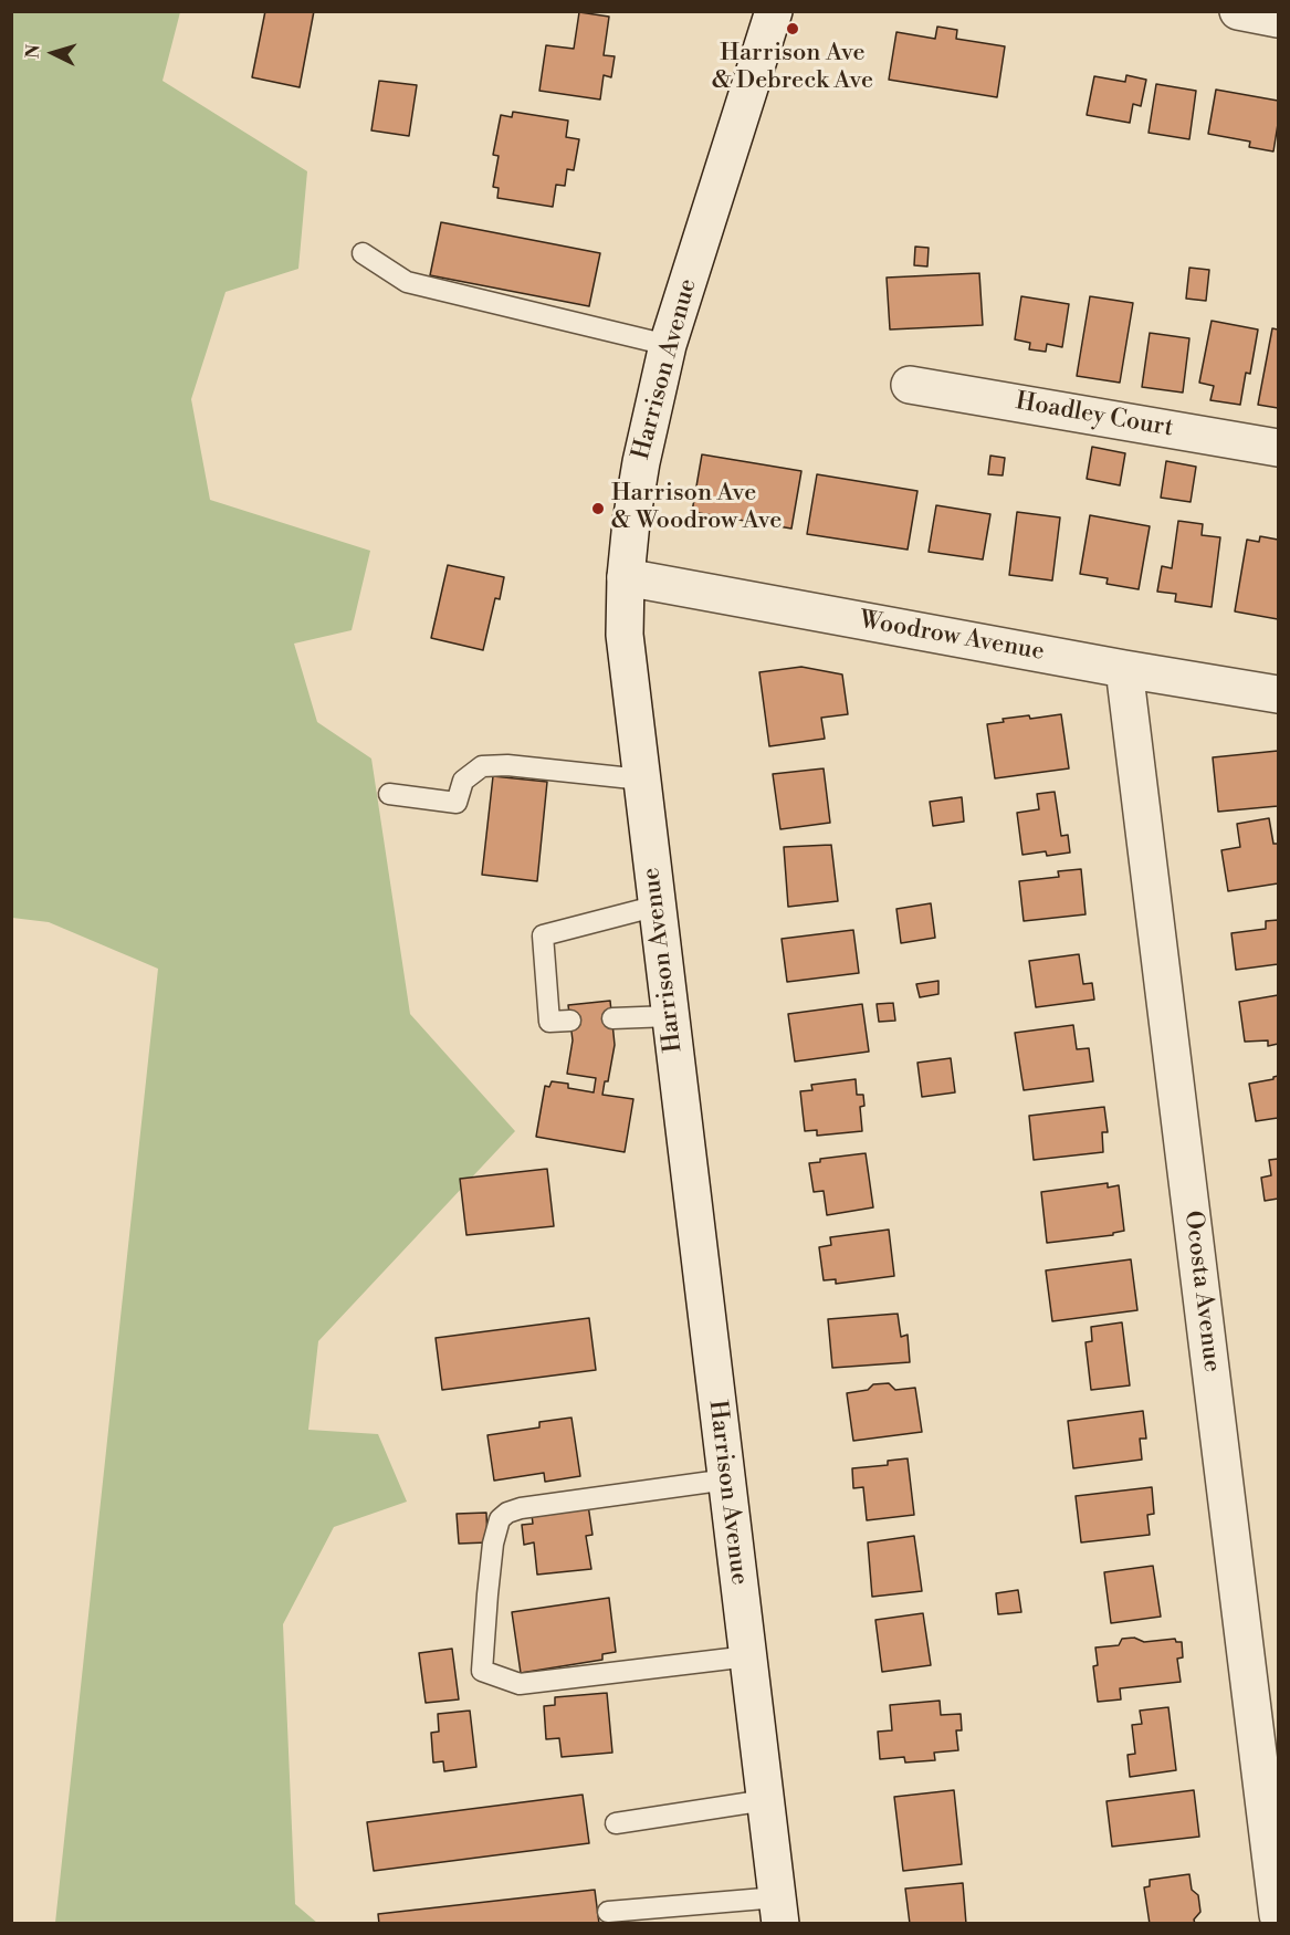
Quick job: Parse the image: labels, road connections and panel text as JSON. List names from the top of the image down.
{
  "streets": {
    "street": [
      "Harrison Avenue",
      "Hoadley Court",
      "Woodrow Avenue",
      "Ocosta Avenue"
    ]
  },
  "crossings": [
    ["Harrison Avenue", "Woodrow Avenue"],
    ["Woodrow Avenue", "Ocosta Avenue"]
  ],
  "places": ["Harrison Ave & Debreck Ave", "Harrison Ave & Woodrow Ave"],
  "north": "left"
}
